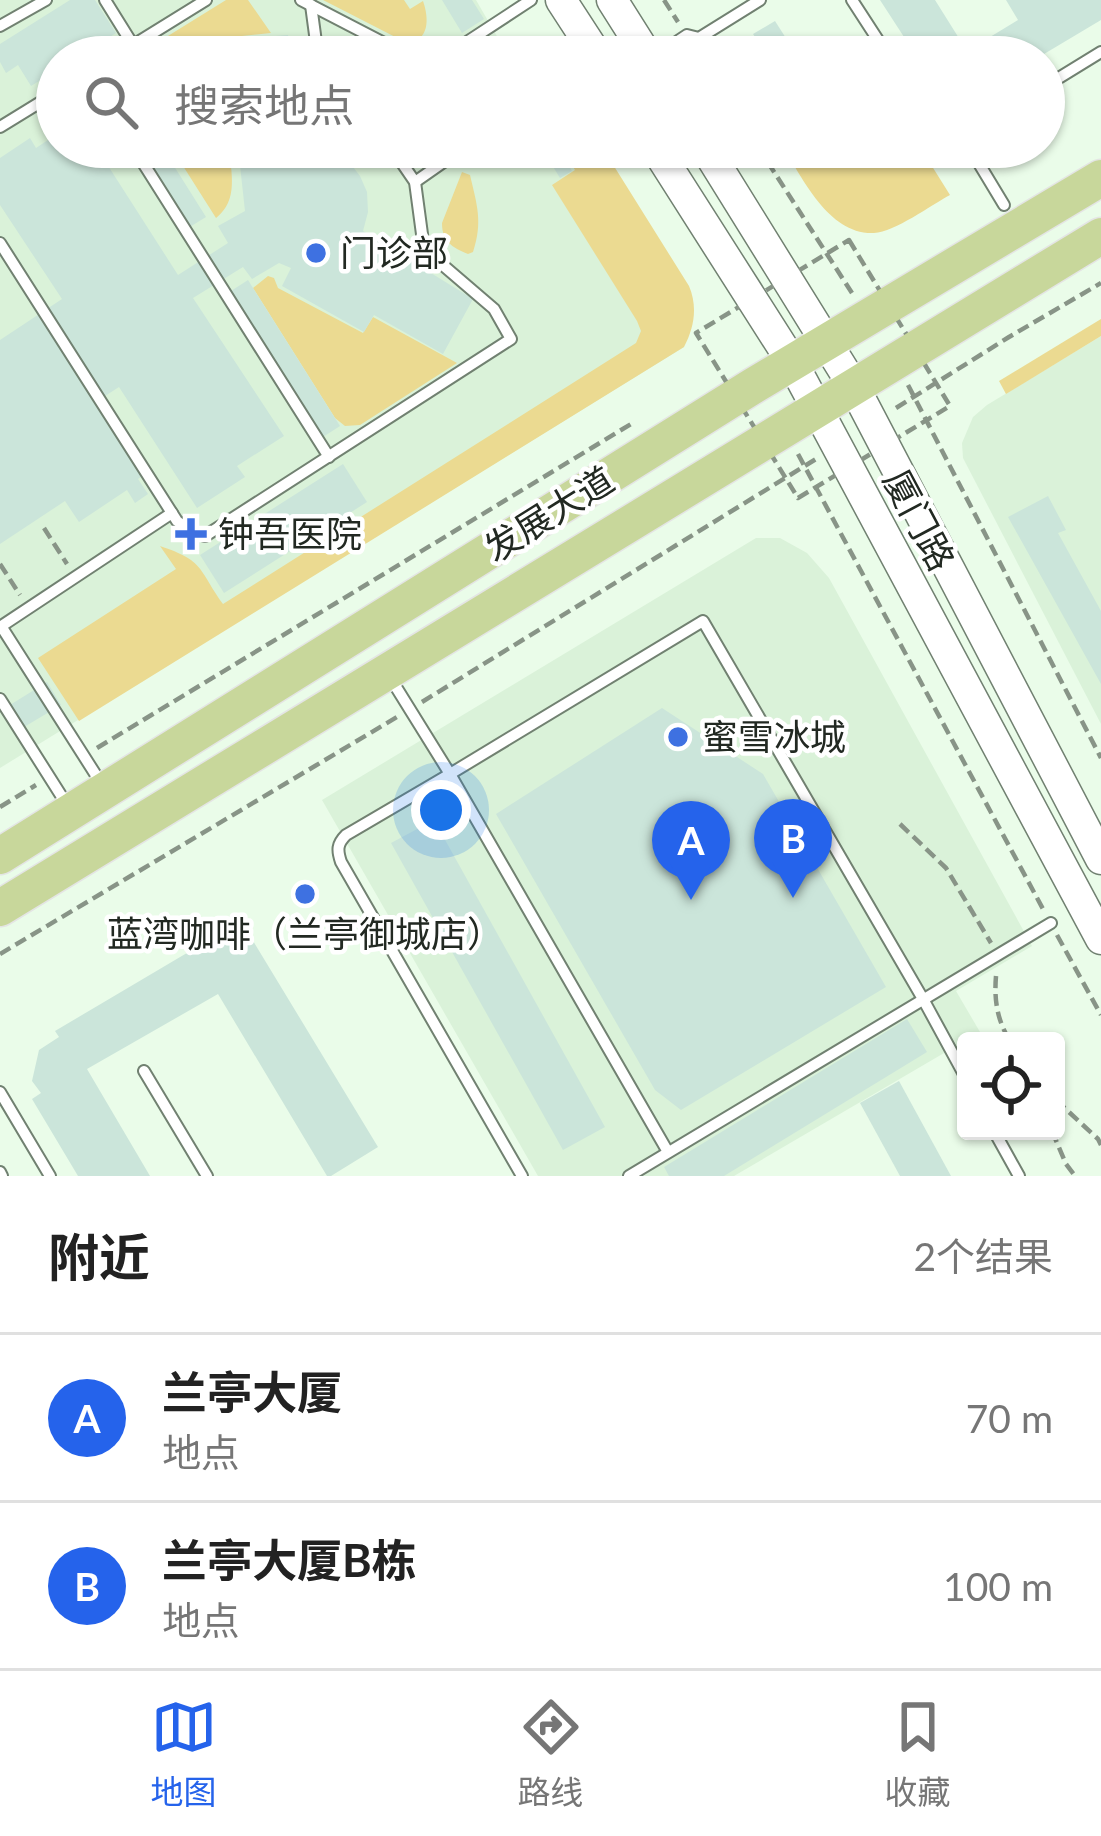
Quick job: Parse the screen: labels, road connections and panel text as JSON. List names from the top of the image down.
{
  "streets": {
    "main road": ["发展大道"],
    "street": ["厦门路"]
  },
  "crossings": [
    ["发展大道", "厦门路"]
  ],
  "places": {
    "other": ["门诊部", "蜜雪冰城", "蓝湾咖啡（兰亭御城店）"],
    "health": ["钟吾医院"]
  },
  "page": {
    "search": "搜索地点",
    "pins": ["B", "A"],
    "heading": ["附近", "2个结果"],
    "list": [
      {
        "mark": "A",
        "name": "兰亭大厦",
        "note": "地点",
        "value": "70 m"
      },
      {
        "mark": "B",
        "name": "兰亭大厦B栋",
        "note": "地点",
        "value": "100 m"
      }
    ],
    "nav": ["地图", "路线", "收藏"]
  }
}
